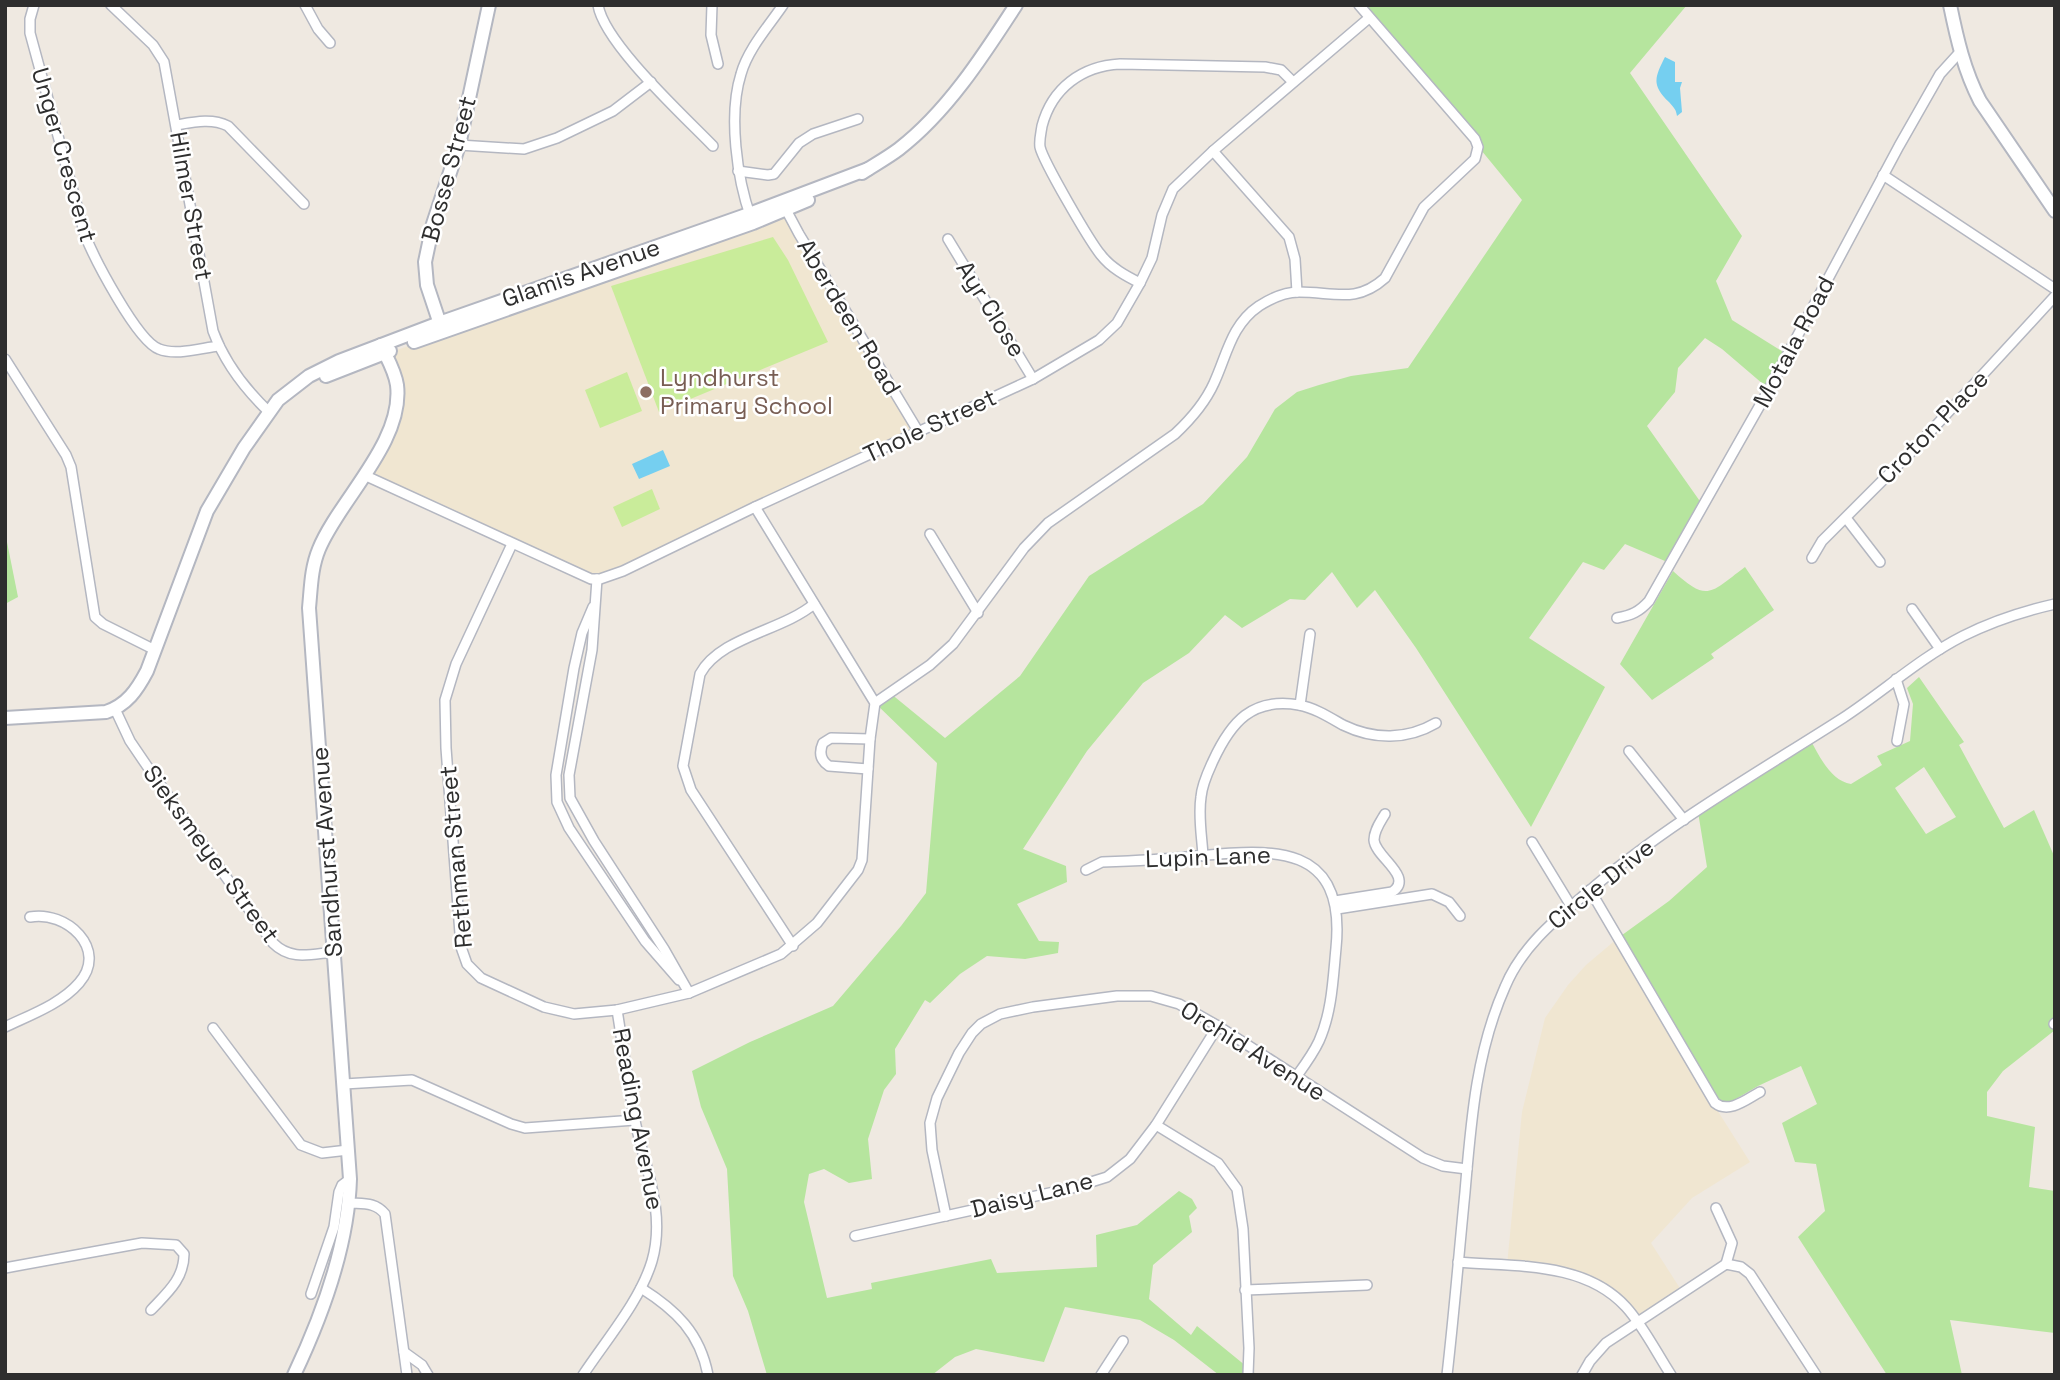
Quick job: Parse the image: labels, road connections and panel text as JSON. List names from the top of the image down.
{
  "streets": {
    "street": [
      "Unger Crescent",
      "Bosse Street",
      "Hilmer Street",
      "Glamis Avenue",
      "Ayr Close",
      "Aberdeen Road",
      "Motala Road",
      "Thole Street",
      "Croton Place",
      "Sandhurst Avenue",
      "Sieksmeyer Street",
      "Rethman Street",
      "Lupin Lane",
      "Circle Drive",
      "Orchid Avenue",
      "Reading Avenue",
      "Daisy Lane"
    ]
  },
  "crossings": [
    ["Unger Crescent", "Hilmer Street"],
    ["Bosse Street", "Glamis Avenue"],
    ["Hilmer Street", "Glamis Avenue"],
    ["Glamis Avenue", "Aberdeen Road"],
    ["Glamis Avenue", "Sandhurst Avenue"],
    ["Glamis Avenue", "Sieksmeyer Street"],
    ["Ayr Close", "Thole Street"],
    ["Aberdeen Road", "Thole Street"],
    ["Sandhurst Avenue", "Sieksmeyer Street"],
    ["Rethman Street", "Reading Avenue"],
    ["Lupin Lane", "Orchid Avenue"],
    ["Circle Drive", "Orchid Avenue"],
    ["Orchid Avenue", "Daisy Lane"]
  ],
  "places": ["Lyndhurst Primary School"]
}
